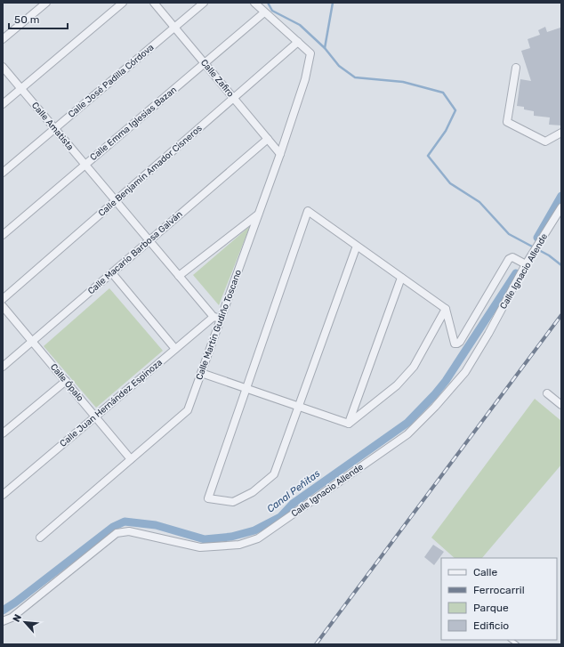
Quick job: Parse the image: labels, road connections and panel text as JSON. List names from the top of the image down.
{
  "streets": {
    "street": [
      "Calle Zafiro",
      "Calle José Padilla Córdova",
      "Calle Emma Iglesias Bazan",
      "Calle Amatista",
      "Calle Benjamín Amador Cisneros",
      "Calle Macario Barbosa Galván",
      "Calle Ignacio Allende",
      "Calle Martín Gudiño Toscano",
      "Calle Ópalo",
      "Calle Juan Hernández Espinoza"
    ]
  },
  "crossings": [
    ["Calle Zafiro", "Calle José Padilla Córdova"],
    ["Calle Zafiro", "Calle Emma Iglesias Bazan"],
    ["Calle Zafiro", "Calle Benjamín Amador Cisneros"],
    ["Calle Zafiro", "Calle Macario Barbosa Galván"],
    ["Calle Zafiro", "Calle Martín Gudiño Toscano"],
    ["Calle José Padilla Córdova", "Calle Amatista"],
    ["Calle Emma Iglesias Bazan", "Calle Amatista"],
    ["Calle Amatista", "Calle Benjamín Amador Cisneros"],
    ["Calle Amatista", "Calle Macario Barbosa Galván"],
    ["Calle Amatista", "Calle Juan Hernández Espinoza"],
    ["Calle Benjamín Amador Cisneros", "Calle Martín Gudiño Toscano"],
    ["Calle Macario Barbosa Galván", "Calle Ópalo"],
    ["Calle Martín Gudiño Toscano", "Calle Ópalo"],
    ["Calle Ópalo", "Calle Juan Hernández Espinoza"]
  ],
  "water": ["Canal Peñitas"],
  "legend": [
    "Calle",
    "Ferrocarril",
    "Parque",
    "Edificio"
  ],
  "scale_bar": "50 m",
  "north": "top left"
}
